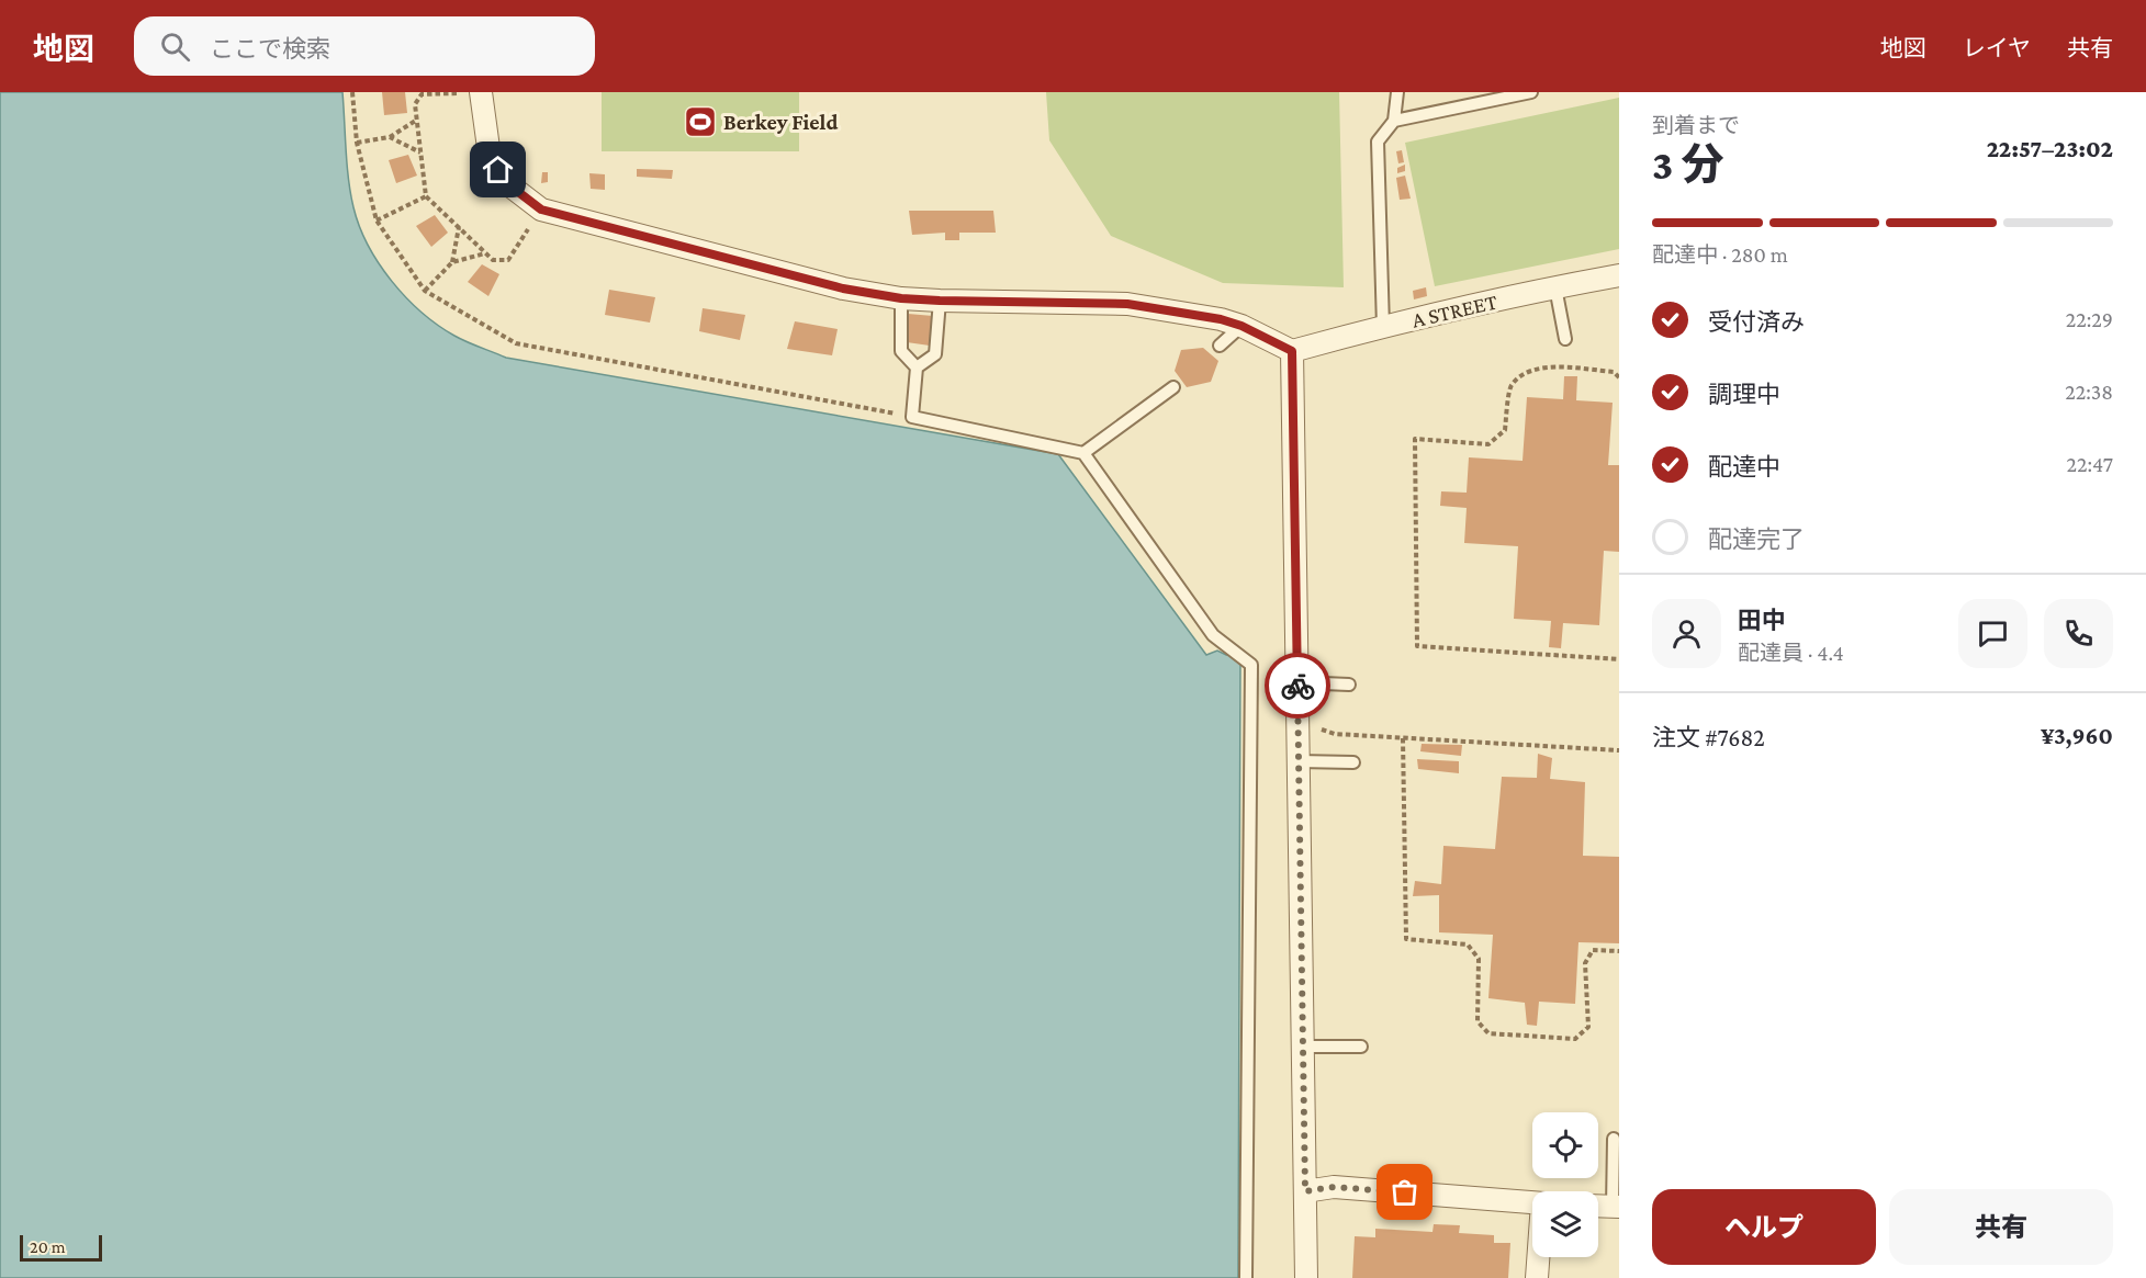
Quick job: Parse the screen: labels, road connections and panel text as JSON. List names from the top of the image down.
{
  "streets": {
    "street": ["A STREET"]
  },
  "places": {
    "sports": ["Berkey Field"]
  },
  "scale_bar": "20 m",
  "page": {
    "header": "地図",
    "search": "ここで検索",
    "nav": ["地図", "レイヤ", "共有"],
    "heading": ["3 分", "到着まで", "22:57–23:02"],
    "panel": [
      "田中",
      "配達員 · 4.4",
      "注文 #7682",
      "¥3,960"
    ],
    "bar": "配達中 · 280 m",
    "list": [
      ["受付済み", "22:29"],
      ["調理中", "22:38"],
      ["配達中", "22:47"],
      "配達完了"
    ],
    "buttons": ["ヘルプ", "共有"],
    "scale": "20 m"
  }
}
